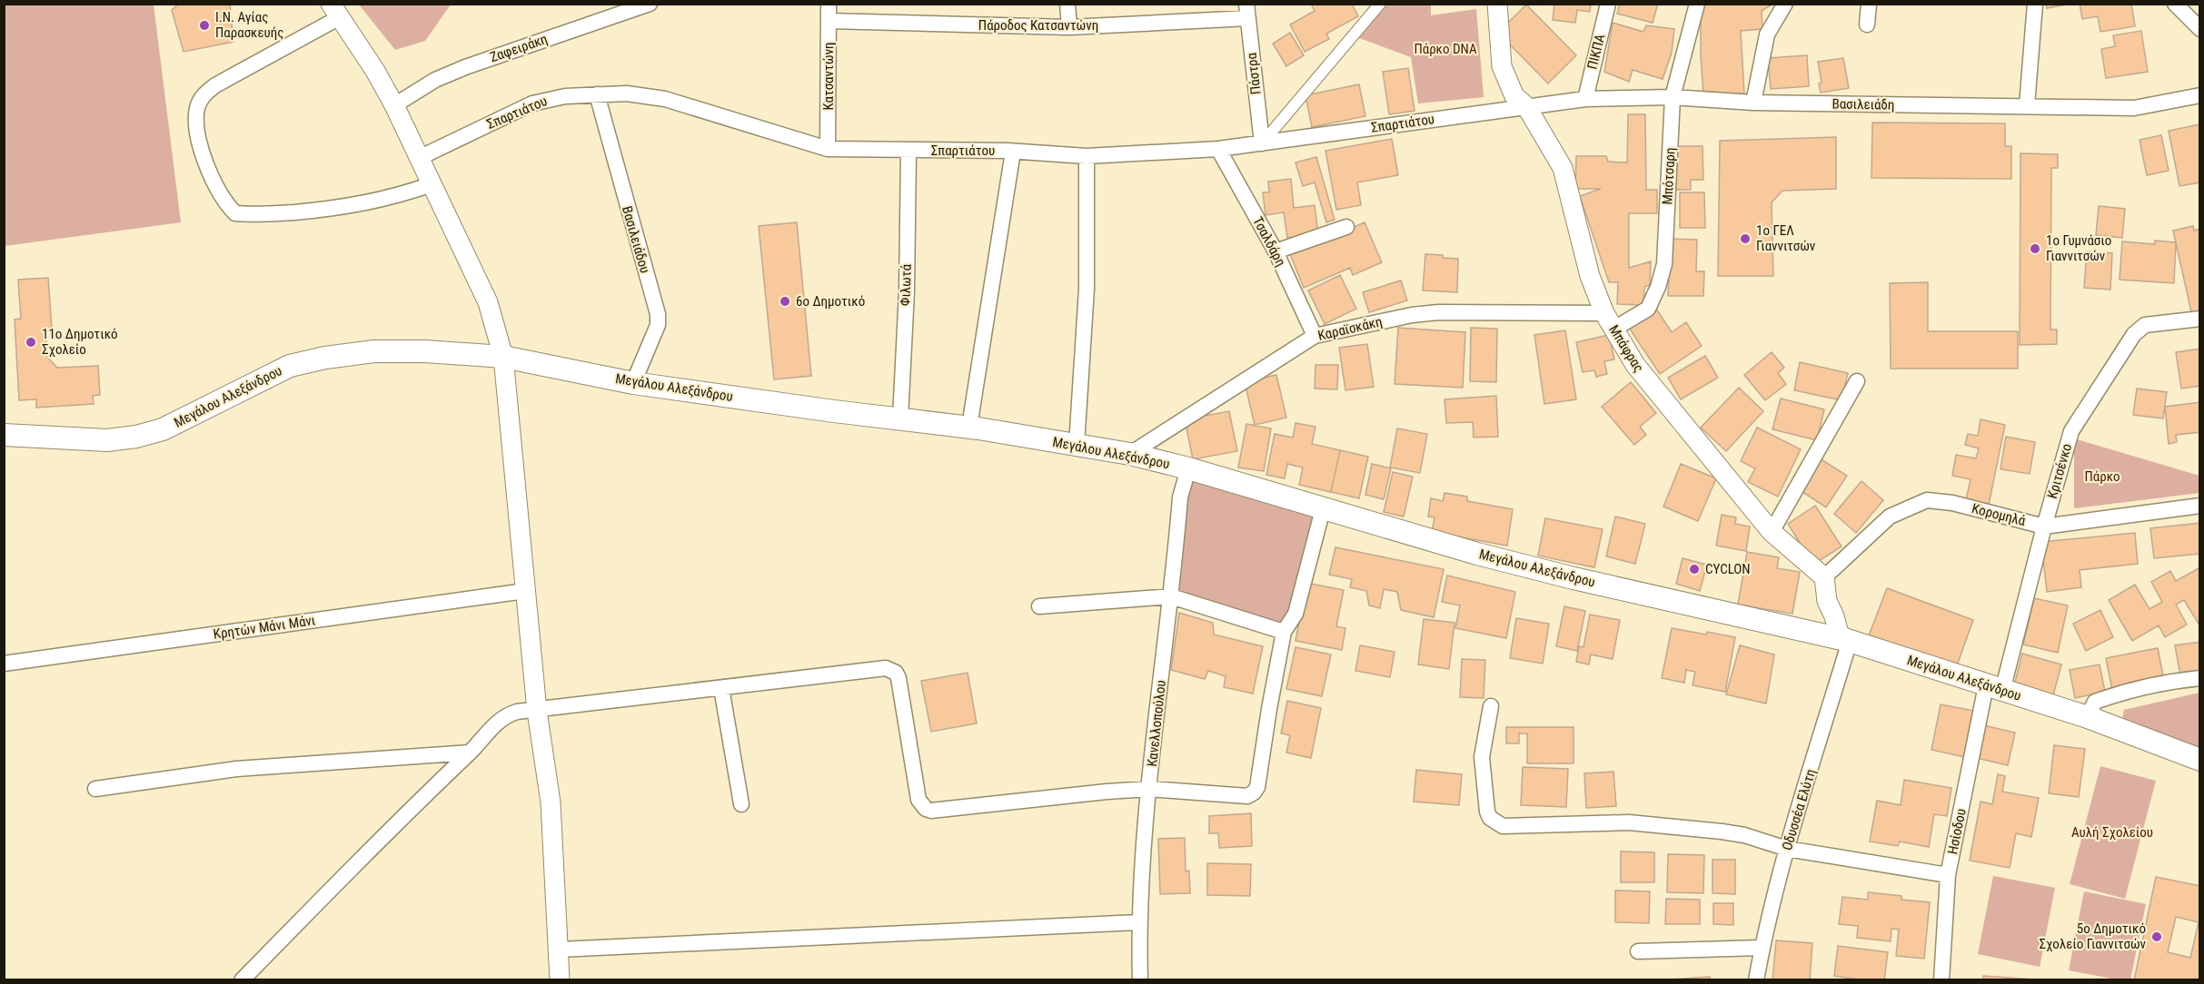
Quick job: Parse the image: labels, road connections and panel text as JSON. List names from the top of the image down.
{
  "streets": {
    "main road": ["Μεγάλου Αλεξάνδρου"],
    "street": [
      "Πάροδος Κατσαντώνη",
      "Ζαφειράκη",
      "ΠΙΚΠΑ",
      "Πάστρα",
      "Κατσαντώνη",
      "Βασιλειάδη",
      "Σπαρτιάτου",
      "Μπότσαρη",
      "Βασιλειάδου",
      "Τσαλδάρη",
      "Φιλωτά",
      "Καραϊσκάκη",
      "Μπάφρας",
      "Κριτσένκο",
      "Κορομηλά",
      "Κρητών Μάνι Μάνι",
      "Κανελλοπούλου",
      "Οδυσσέα Ελύτη",
      "Ησίοδου"
    ]
  },
  "crossings": [
    ["Πάροδος Κατσαντώνη", "Πάστρα"],
    ["Πάροδος Κατσαντώνη", "Κατσαντώνη"],
    ["ΠΙΚΠΑ", "Βασιλειάδη"],
    ["Πάστρα", "Σπαρτιάτου"],
    ["Κατσαντώνη", "Σπαρτιάτου"],
    ["Βασιλειάδη", "Σπαρτιάτου"],
    ["Βασιλειάδη", "Μπότσαρη"],
    ["Βασιλειάδη", "Μπάφρας"],
    ["Σπαρτιάτου", "Βασιλειάδου"],
    ["Σπαρτιάτου", "Τσαλδάρη"],
    ["Σπαρτιάτου", "Φιλωτά"],
    ["Σπαρτιάτου", "Μπάφρας"],
    ["Μπότσαρη", "Καραϊσκάκη"],
    ["Μπότσαρη", "Μπάφρας"],
    ["Βασιλειάδου", "Μεγάλου Αλεξάνδρου"],
    ["Τσαλδάρη", "Καραϊσκάκη"],
    ["Φιλωτά", "Μεγάλου Αλεξάνδρου"],
    ["Καραϊσκάκη", "Μπάφρας"],
    ["Καραϊσκάκη", "Μεγάλου Αλεξάνδρου"],
    ["Μπάφρας", "Κορομηλά"],
    ["Μεγάλου Αλεξάνδρου", "Κριτσένκο"],
    ["Μεγάλου Αλεξάνδρου", "Κανελλοπούλου"],
    ["Μεγάλου Αλεξάνδρου", "Οδυσσέα Ελύτη"],
    ["Μεγάλου Αλεξάνδρου", "Ησίοδου"],
    ["Κριτσένκο", "Κορομηλά"],
    ["Κριτσένκο", "Ησίοδου"]
  ],
  "parks": ["Πάρκο DNA", "Πάρκο", "Αυλή Σχολείου"],
  "places": [
    "Ι.Ν. Αγίας Παρασκευής",
    "1o ΓΕΛ Γιαννιτσών",
    "1ο Γυμνάσιο Γιαννιτσών",
    "6ο Δημοτικό",
    "11ο Δημοτικό Σχολείο",
    "CYCLON",
    "5ο Δημοτικό Σχολείο Γιαννιτσών"
  ]
}
